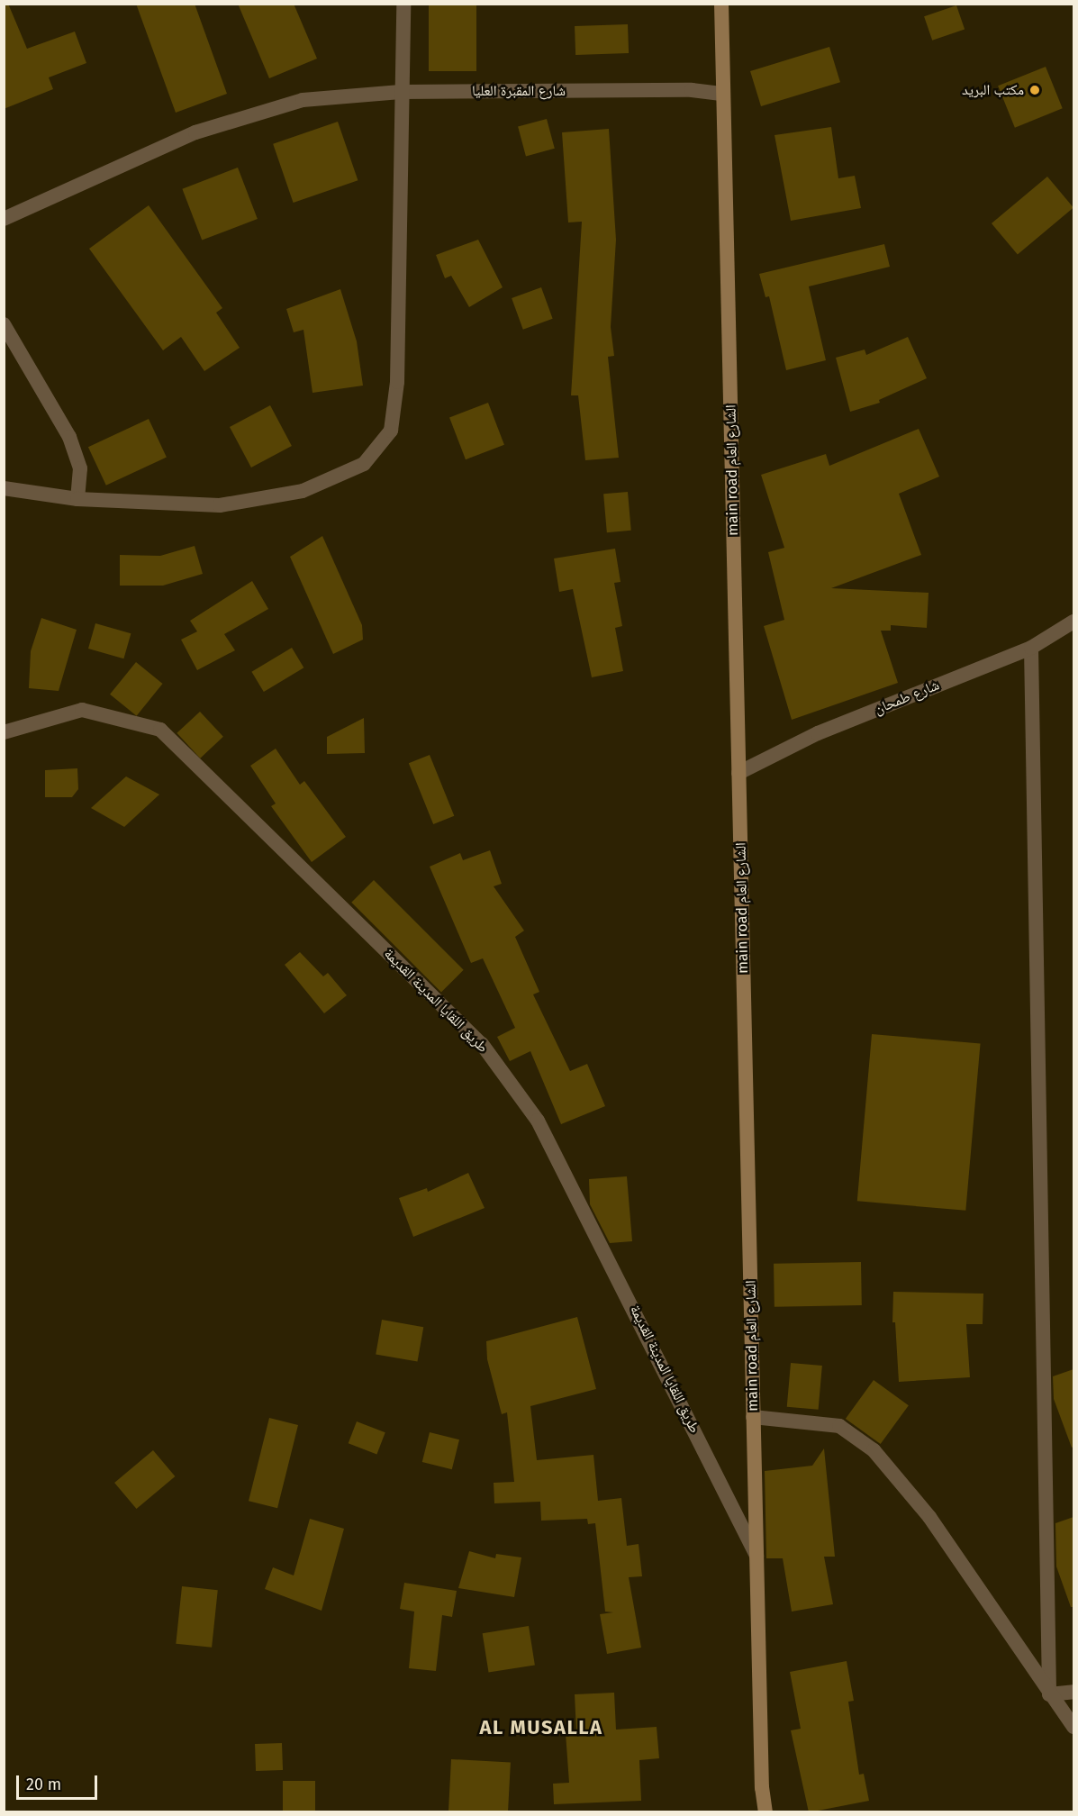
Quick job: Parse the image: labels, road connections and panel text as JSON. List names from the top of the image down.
{
  "streets": {
    "main road": ["main road الشارع العام"],
    "street": ["شارع المقبرة العليا", "شارع طمحان", "طريق اللقايا المدينة القديمة"]
  },
  "crossings": [
    ["شارع المقبرة العليا", "main road الشارع العام"],
    ["main road الشارع العام", "شارع طمحان"],
    ["main road الشارع العام", "طريق اللقايا المدينة القديمة"]
  ],
  "districts": ["AL MUSALLA"],
  "places": ["مكتب البريد"],
  "scale_bar": "20 m"
}
